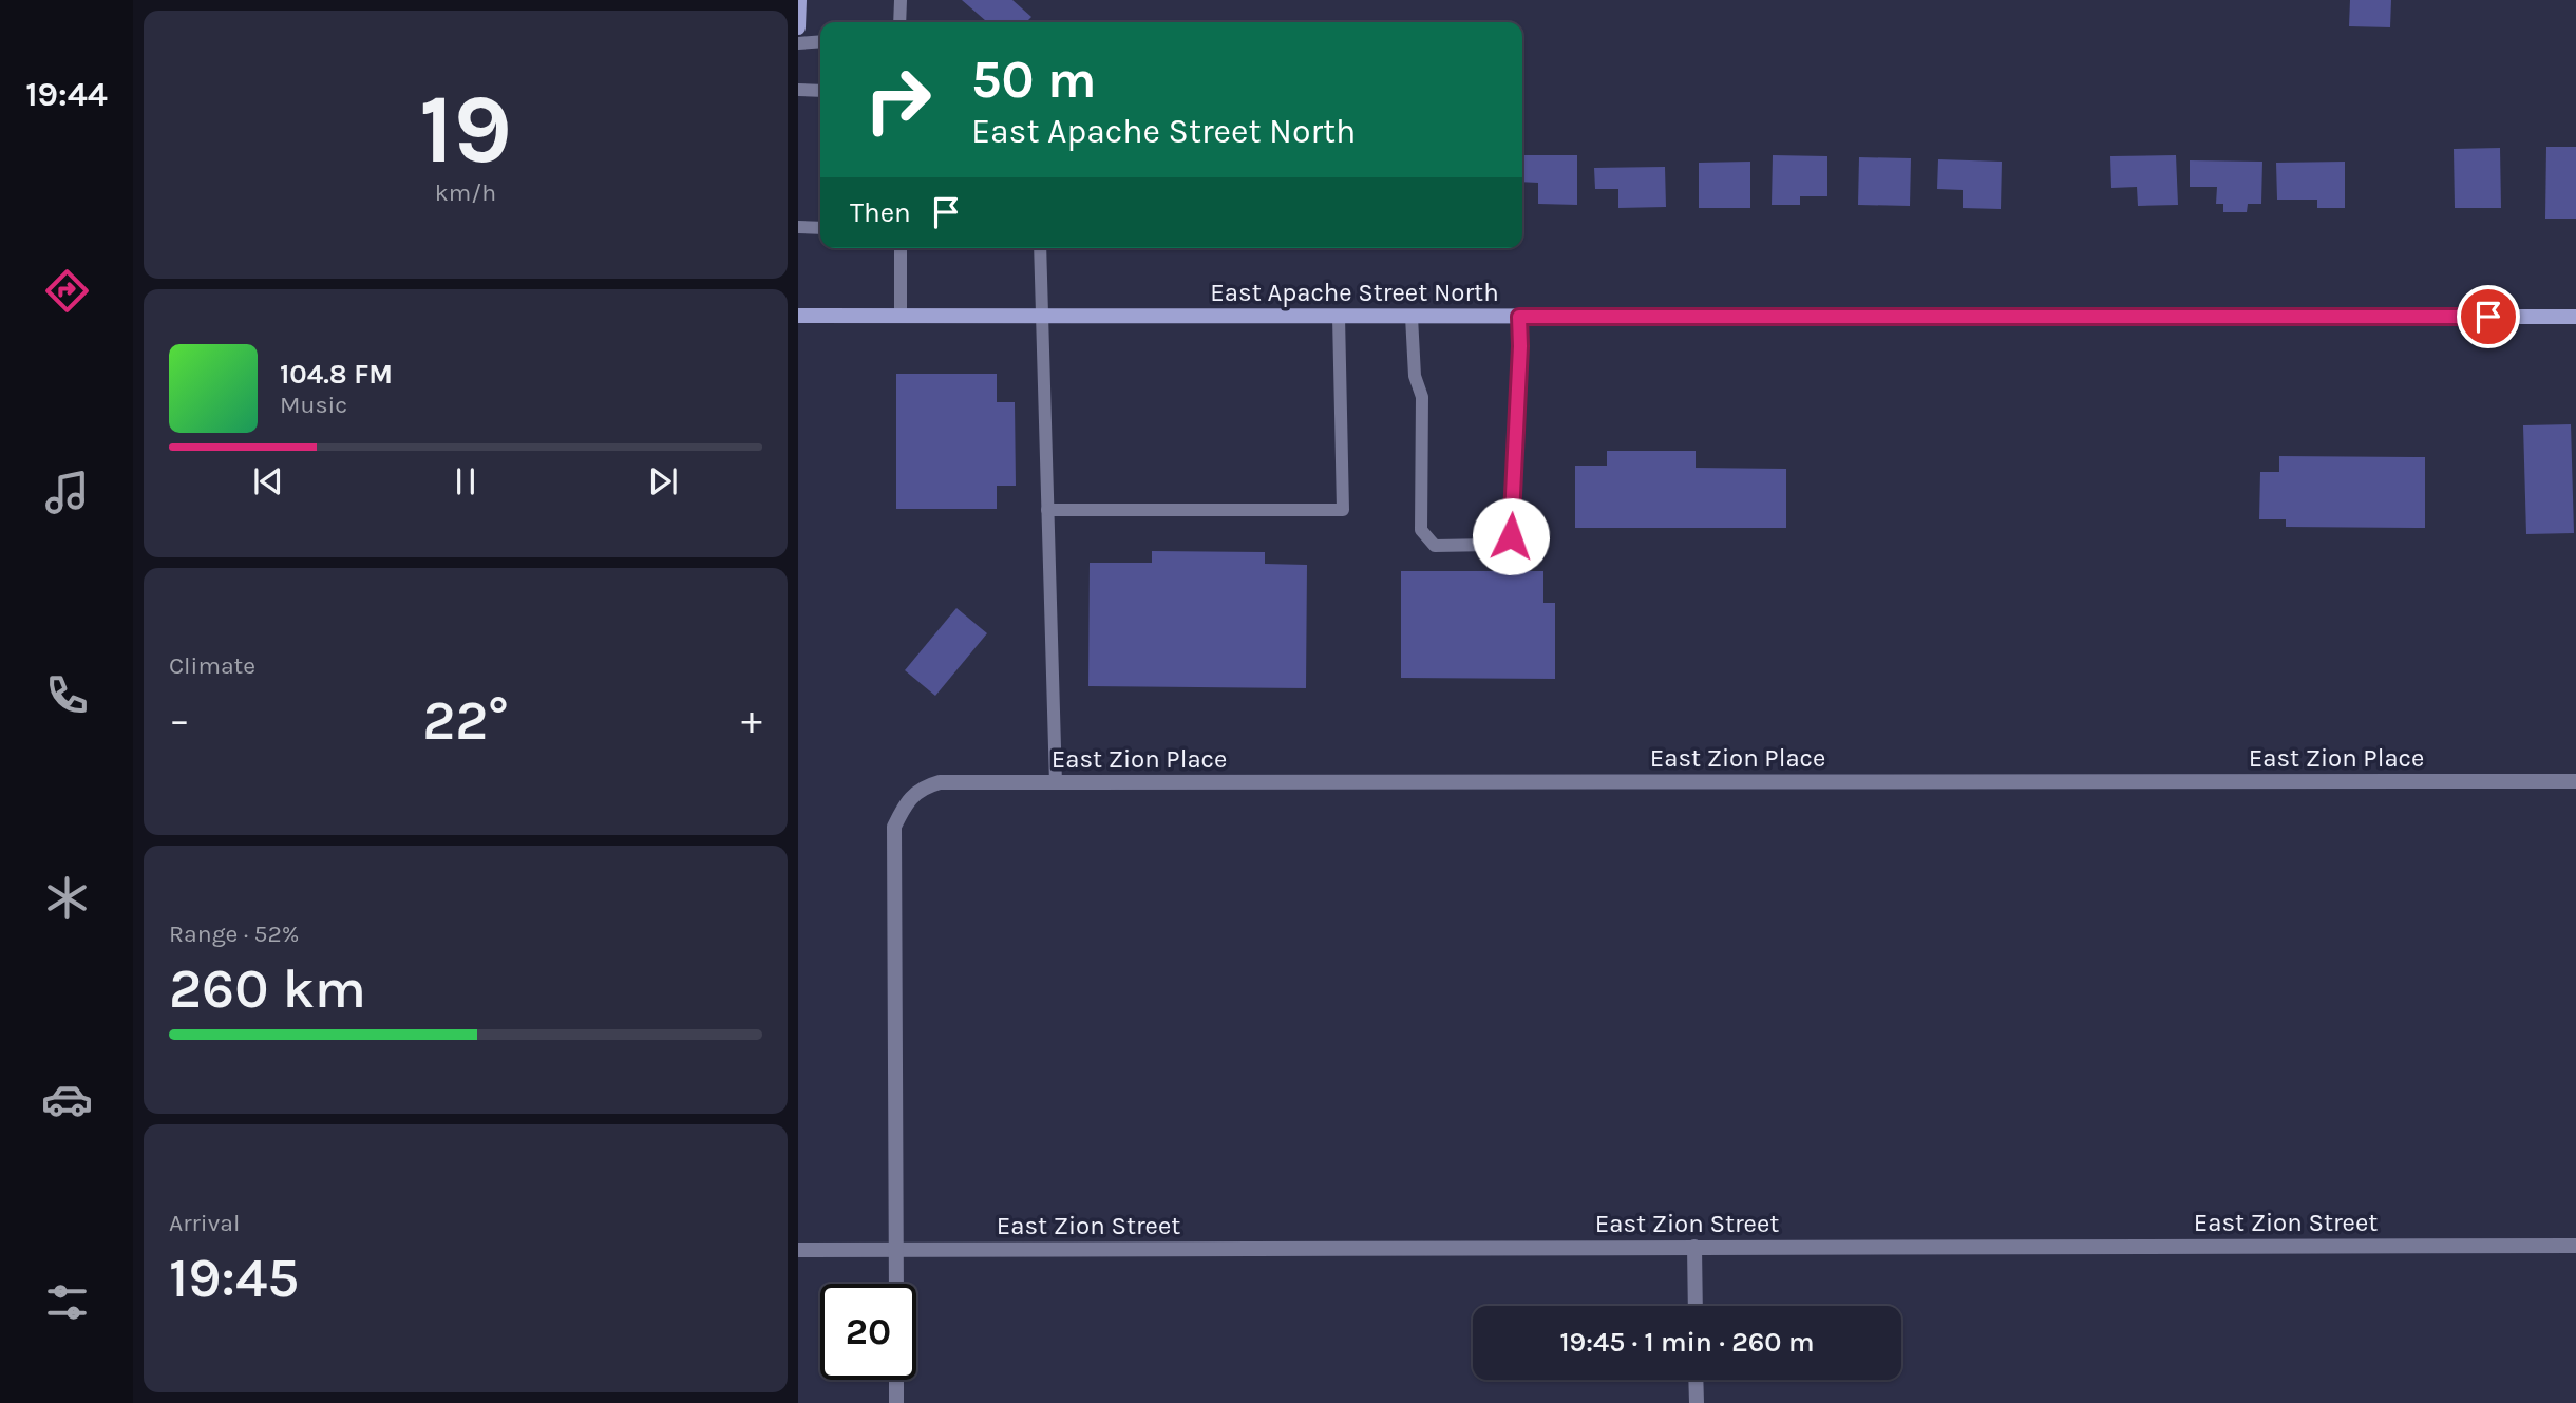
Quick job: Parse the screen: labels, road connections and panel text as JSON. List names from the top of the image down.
{
  "streets": {
    "main road": ["East Apache Street North"],
    "street": ["East Zion Place", "East Zion Street"]
  },
  "crossings": [
    ["East Zion Place", "East Zion Street"]
  ],
  "page": {
    "tabs": "19:44",
    "tile": [
      ["19", "km/h"],
      "Climate",
      ["Range · 52%", "260 km"],
      ["Arrival", "19:45"]
    ],
    "turn": ["50 m", "East Apache Street North"],
    "then": "Then",
    "song": ["104.8 FM", "Music"],
    "heat": ["−", "22°", "+"],
    "limit": "20",
    "trip": "19:45 · 1 min · 260 m"
  }
}
